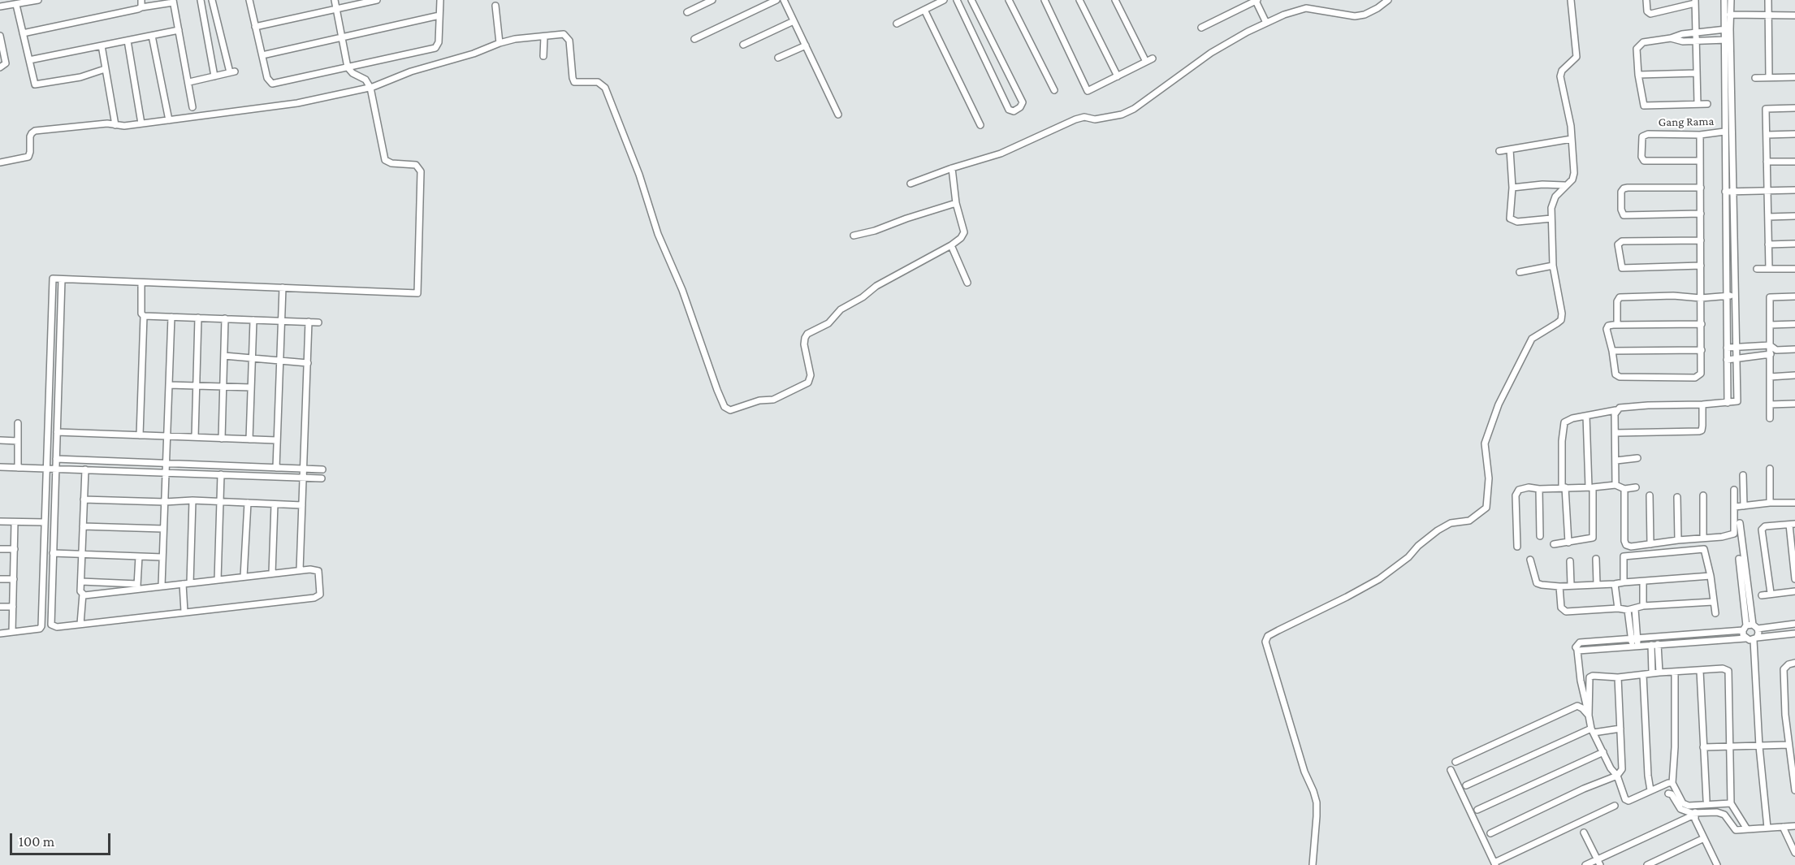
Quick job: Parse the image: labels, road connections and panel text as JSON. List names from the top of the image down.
{
  "streets": {
    "street": ["Gang Rama"]
  },
  "scale_bar": "100 m"
}
